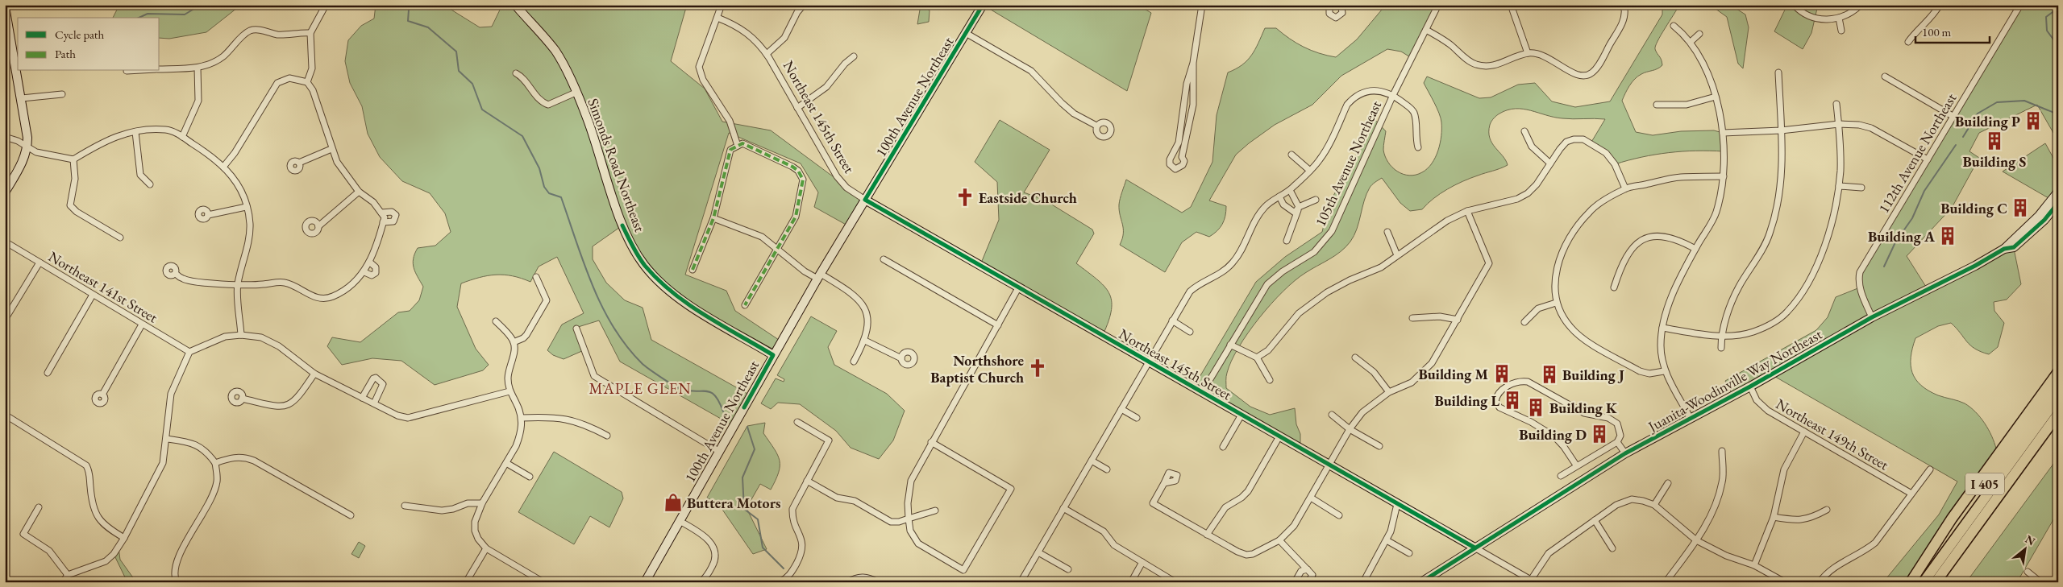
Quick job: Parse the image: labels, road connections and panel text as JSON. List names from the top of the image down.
{
  "streets": {
    "highway": ["I 405"],
    "main road": [
      "100th Avenue Northeast",
      "Northeast 145th Street",
      "Simonds Road Northeast",
      "Juanita-Woodinville Way Northeast"
    ],
    "street": [
      "112th Avenue Northeast",
      "105th Avenue Northeast",
      "Northeast 141st Street",
      "Northeast 149th Street"
    ]
  },
  "crossings": [
    ["100th Avenue Northeast", "Northeast 145th Street"],
    ["100th Avenue Northeast", "Simonds Road Northeast"],
    ["Northeast 145th Street", "105th Avenue Northeast"],
    ["Northeast 145th Street", "Juanita-Woodinville Way Northeast"],
    ["112th Avenue Northeast", "Juanita-Woodinville Way Northeast"],
    ["Juanita-Woodinville Way Northeast", "Northeast 149th Street"]
  ],
  "districts": ["MAPLE GLEN"],
  "places": {
    "building": [
      "Building P",
      "Building S",
      "Building C",
      "Building A",
      "Building M",
      "Building J",
      "Building L",
      "Building K",
      "Building D"
    ],
    "church": ["Eastside Church", "Northshore Baptist Church"],
    "shop": ["Buttera Motors"]
  },
  "legend": ["Cycle path", "Path"],
  "scale_bar": "100 m",
  "north": "top right"
}
